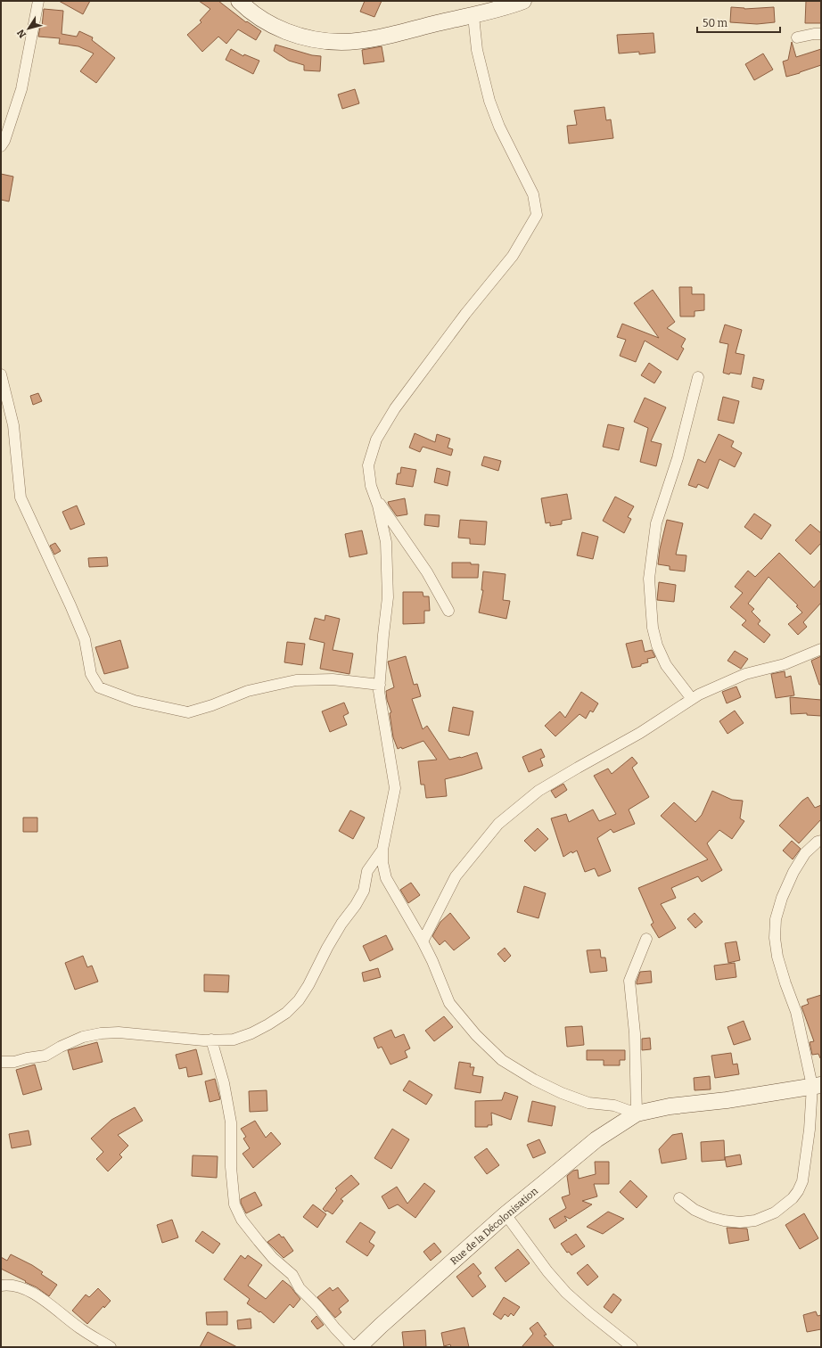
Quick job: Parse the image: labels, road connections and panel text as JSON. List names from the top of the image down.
{
  "streets": {
    "street": ["Rue de la Décolonisation"]
  },
  "scale_bar": "50 m",
  "north": "bottom left"
}
